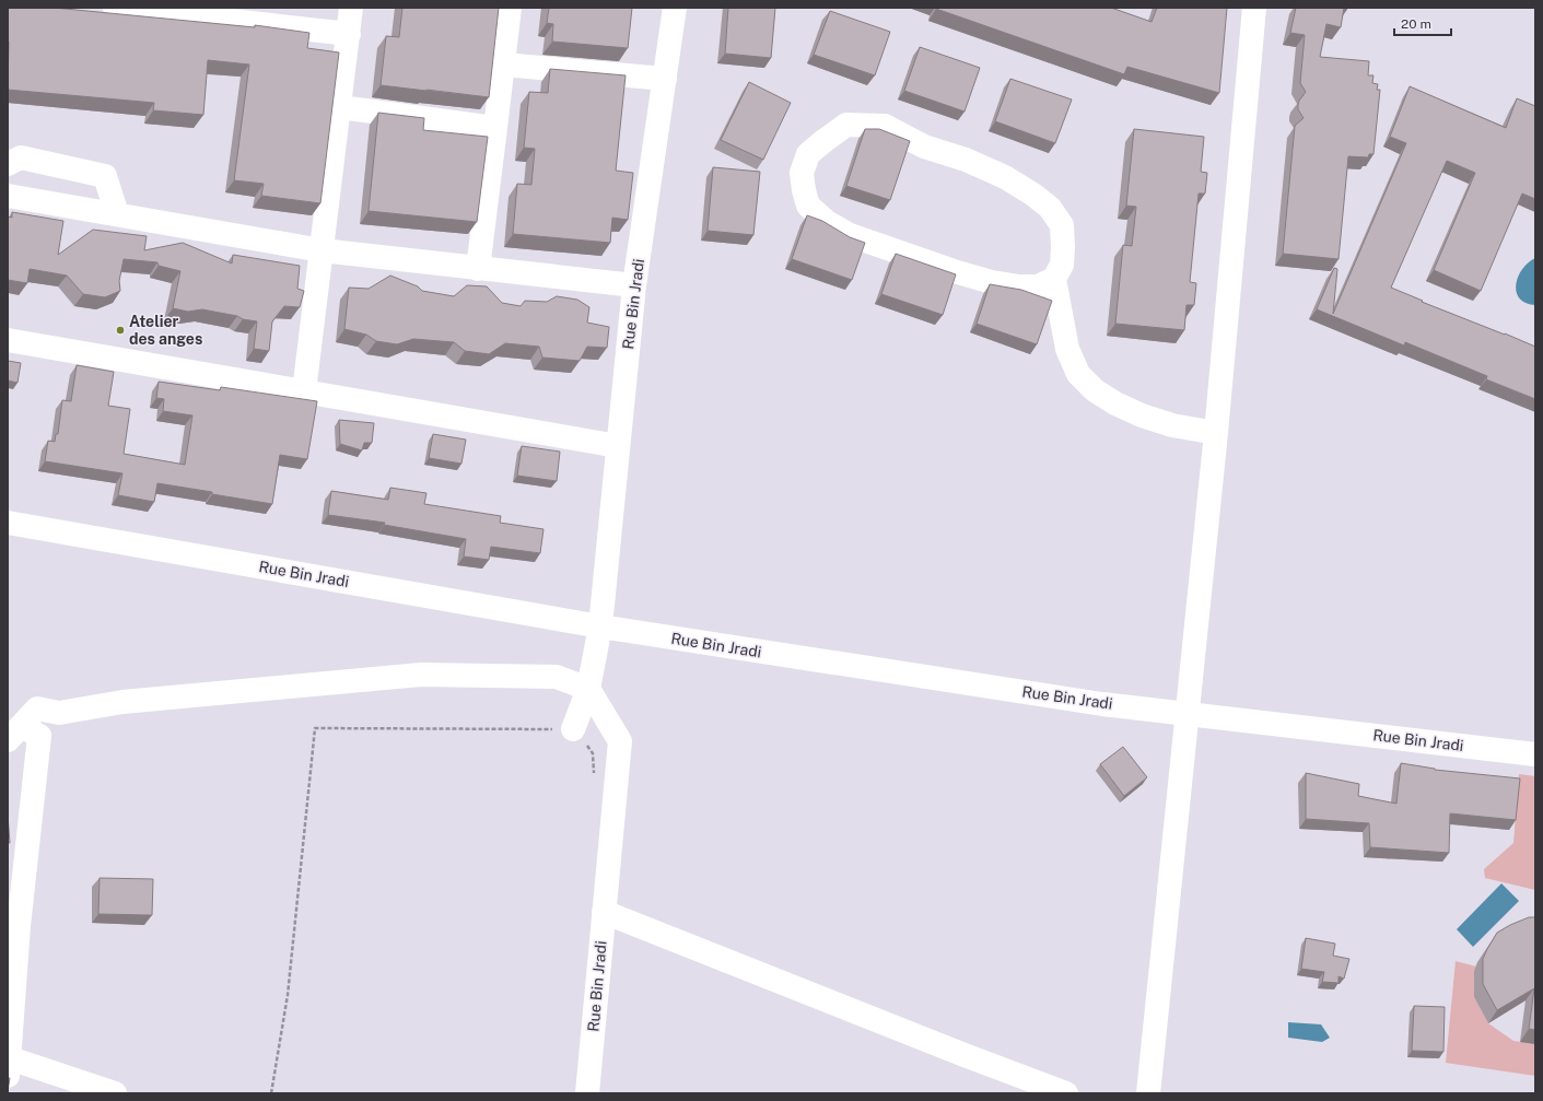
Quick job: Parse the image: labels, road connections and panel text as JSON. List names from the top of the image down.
{
  "streets": {
    "street": ["Rue Bin Jradi"]
  },
  "places": ["Atelier des anges"],
  "scale_bar": "20 m"
}
